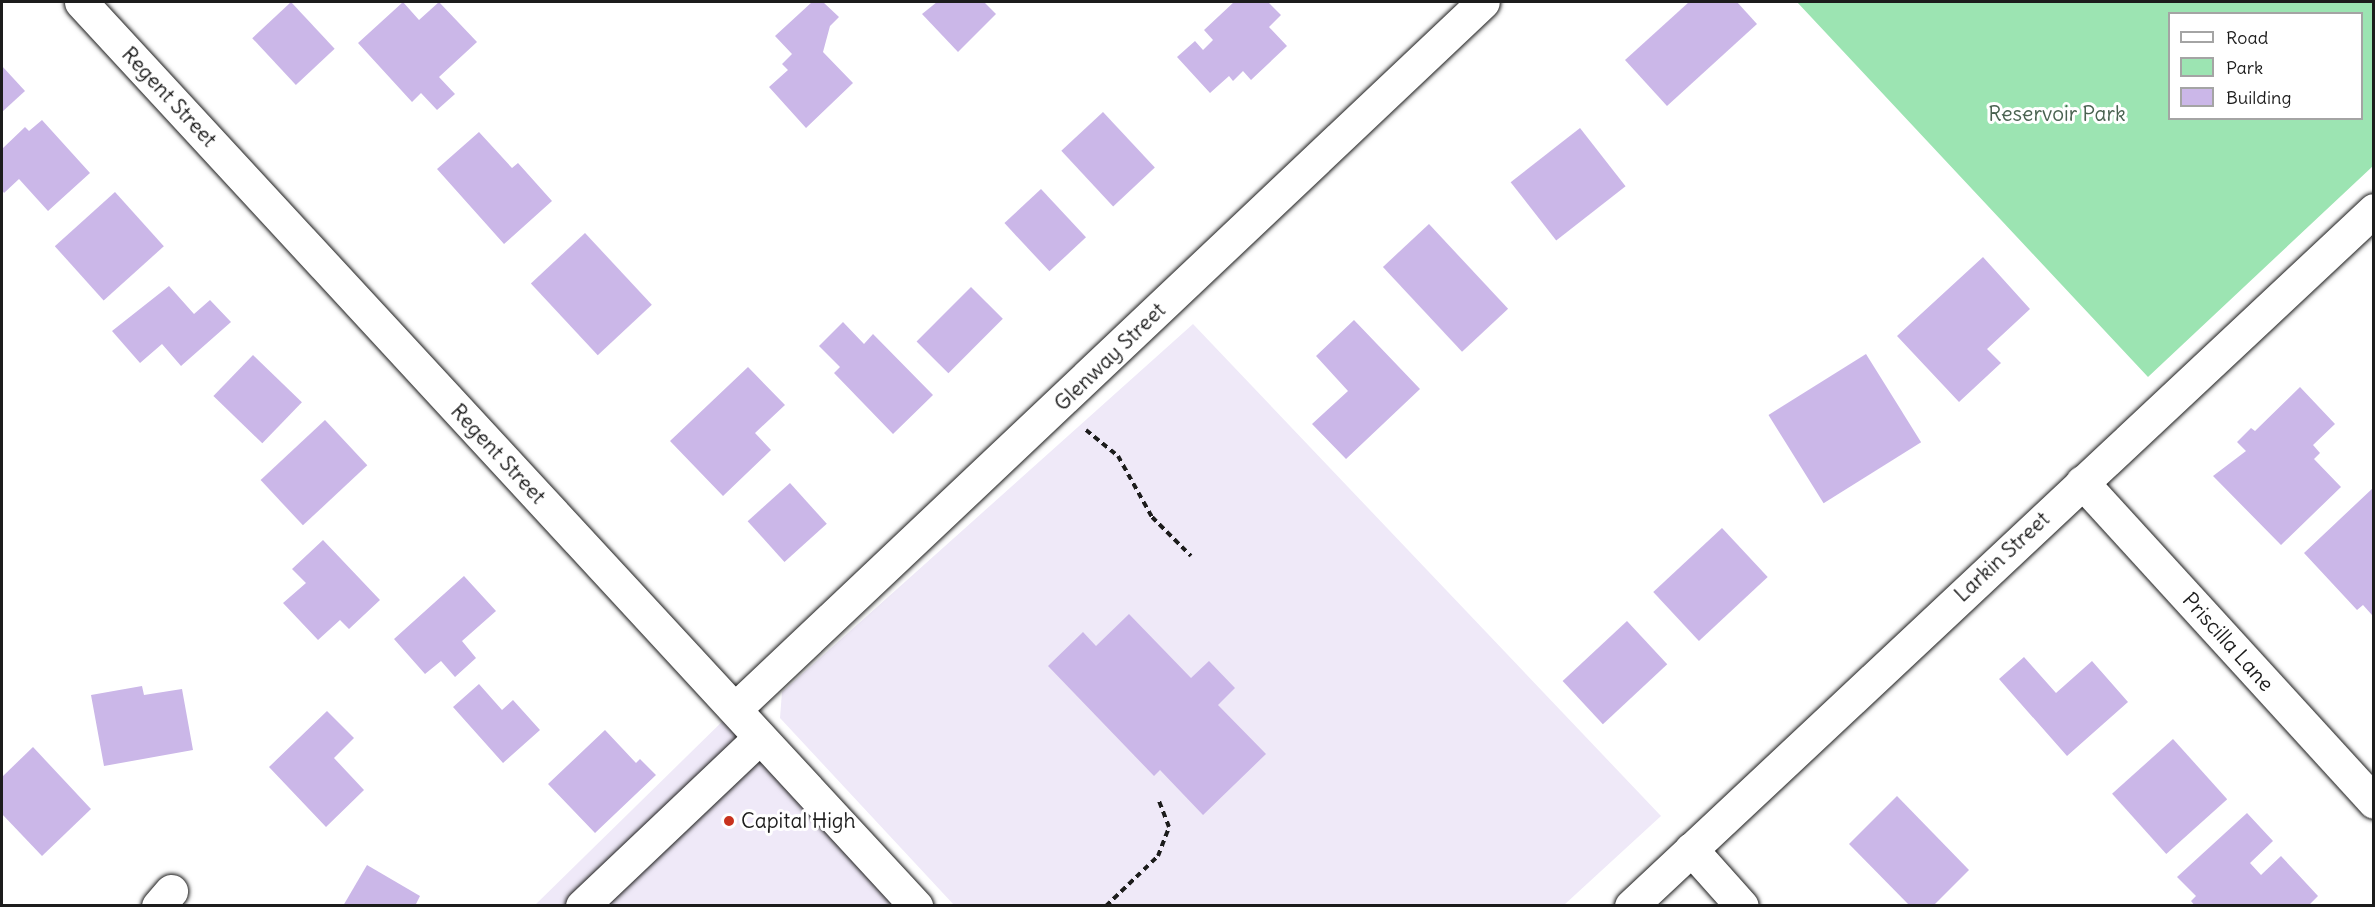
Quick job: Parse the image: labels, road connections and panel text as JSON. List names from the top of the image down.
{
  "streets": {
    "street": [
      "Regent Street",
      "Glenway Street",
      "Larkin Street",
      "Priscilla Lane"
    ]
  },
  "crossings": [
    ["Regent Street", "Glenway Street"],
    ["Larkin Street", "Priscilla Lane"]
  ],
  "parks": ["Reservoir Park"],
  "places": ["Capital High"],
  "legend": ["Road", "Park", "Building"]
}
